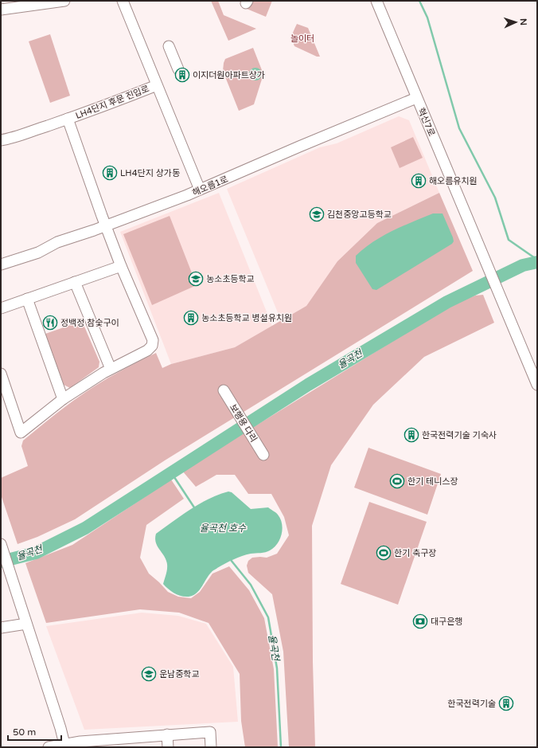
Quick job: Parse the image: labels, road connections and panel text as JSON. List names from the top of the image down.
{
  "streets": {
    "street": [
      "LH4단지 후문 진입로",
      "혁신7로",
      "해오름1로",
      "보행용 다리"
    ]
  },
  "crossings": [
    ["혁신7로", "해오름1로"]
  ],
  "water": ["율곡천", "율곡천 호수"],
  "parks": ["놀이터"],
  "places": {
    "building": [
      "이지더원아파트상가",
      "LH4단지 상가동",
      "해오름유치원",
      "농소초등학교 병설유치원",
      "한국전력기술 기숙사",
      "한국전력기술"
    ],
    "school or university": ["김천중앙고등학교", "농소초등학교", "운남중학교"],
    "restaurant": ["정백정 참숯구이"],
    "sports": ["한기 테니스장", "한기 축구장"],
    "bank": ["대구은행"]
  },
  "scale_bar": "50 m",
  "north": "right"
}
